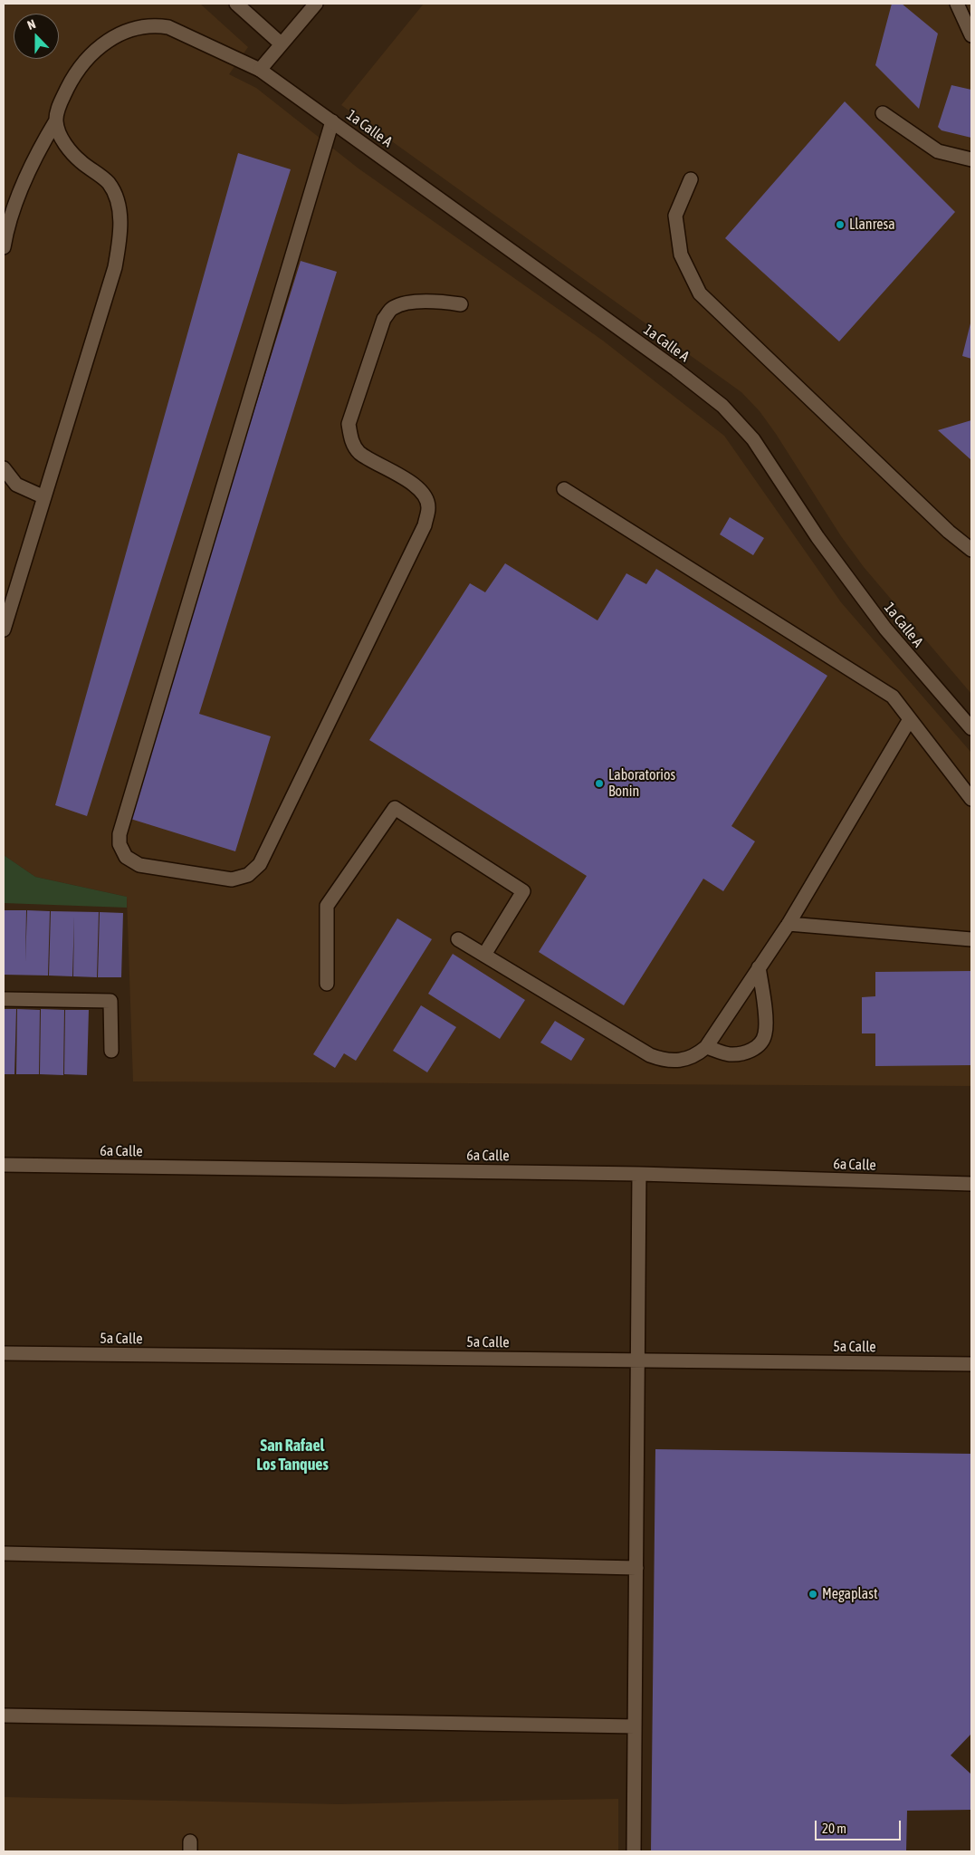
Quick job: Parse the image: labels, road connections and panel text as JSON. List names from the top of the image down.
{
  "streets": {
    "street": ["1a Calle A", "6a Calle", "5a Calle"]
  },
  "districts": ["San Rafael Los Tanques"],
  "places": ["Llanresa", "Laboratorios Bonin", "Megaplast"],
  "scale_bar": "20 m",
  "north": "top"
}
